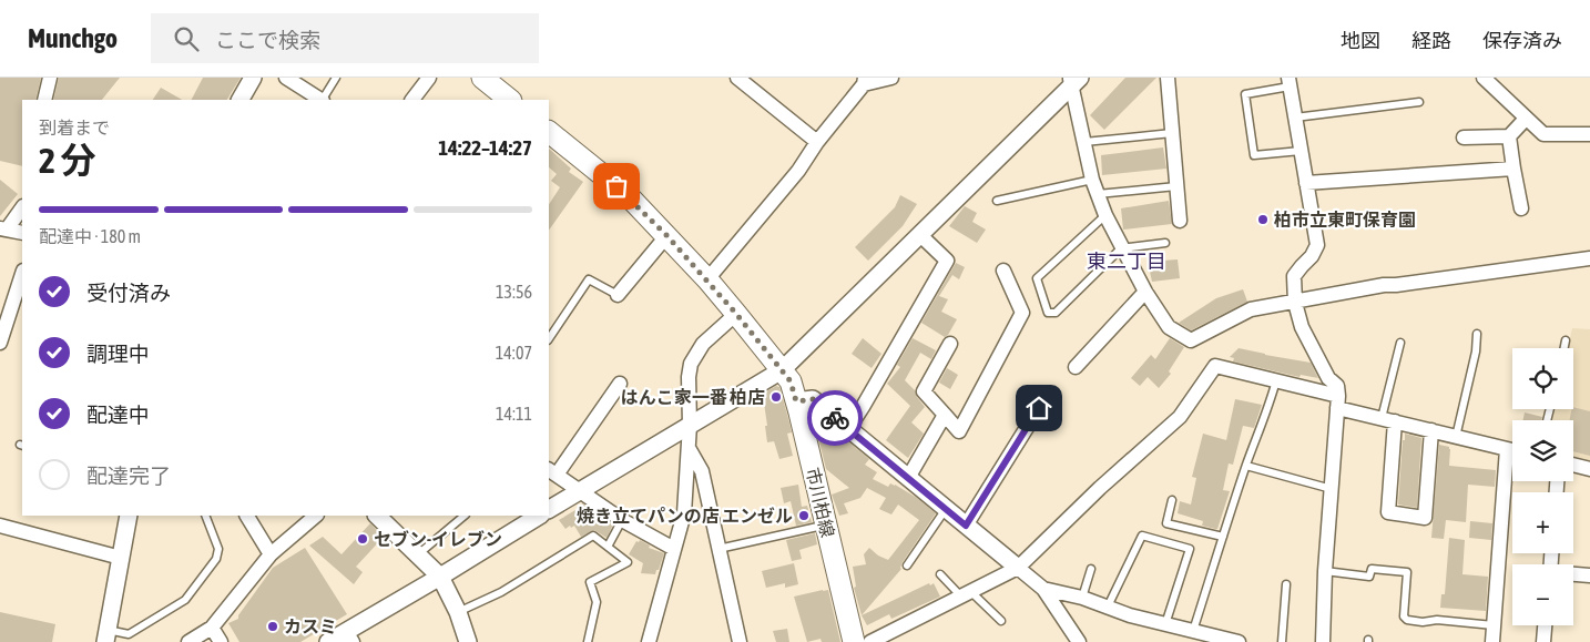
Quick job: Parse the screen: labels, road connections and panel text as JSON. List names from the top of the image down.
{
  "streets": {
    "main road": ["市川柏線"]
  },
  "districts": ["東二丁目"],
  "places": [
    "柏市立東町保育園",
    "はんこ家一番 柏店",
    "焼き立てパンの店 エンゼル",
    "セブン-イレブン",
    "カスミ"
  ],
  "page": {
    "header": "Munchgo",
    "search": "ここで検索",
    "nav": ["地図", "経路", "保存済み"],
    "heading": ["2 分", "到着まで", "14:22–14:27"],
    "bar": "配達中 · 180 m",
    "list": [
      ["受付済み", "13:56"],
      ["調理中", "14:07"],
      ["配達中", "14:11"],
      "配達完了"
    ],
    "map_buttons": ["+", "−"]
  }
}
